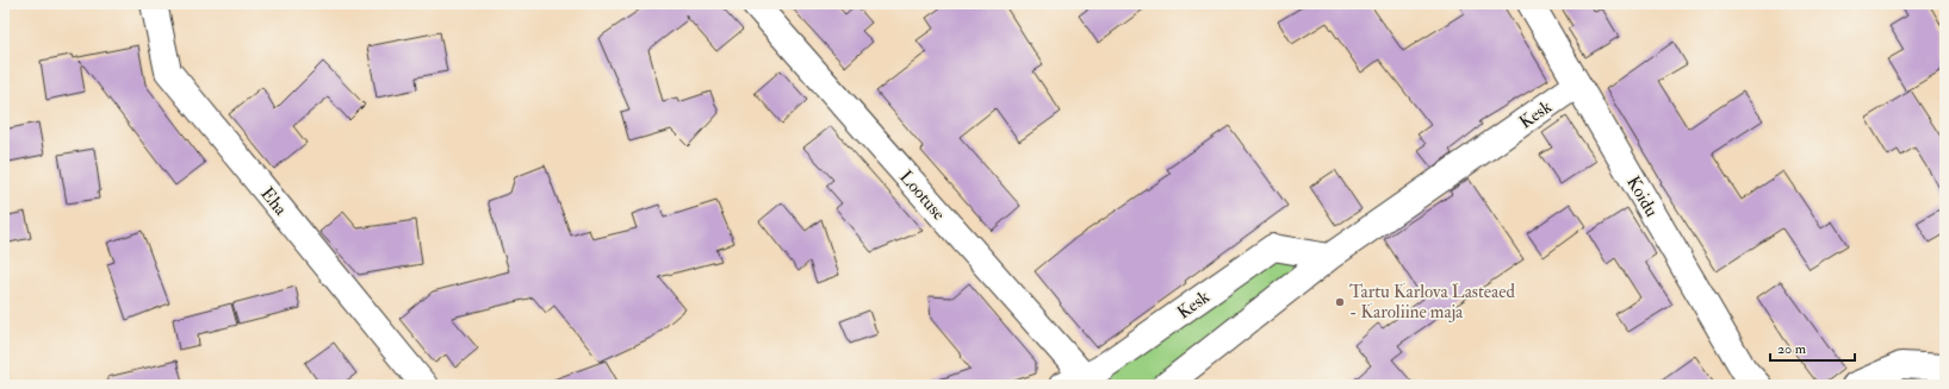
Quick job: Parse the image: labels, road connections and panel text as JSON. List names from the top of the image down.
{
  "streets": {
    "street": [
      "Kesk",
      "Lootuse",
      "Koidu",
      "Eha"
    ]
  },
  "crossings": [
    ["Kesk", "Lootuse"],
    ["Kesk", "Koidu"]
  ],
  "places": ["Tartu Karlova Lasteaed - Karoliine maja"],
  "scale_bar": "20 m"
}
